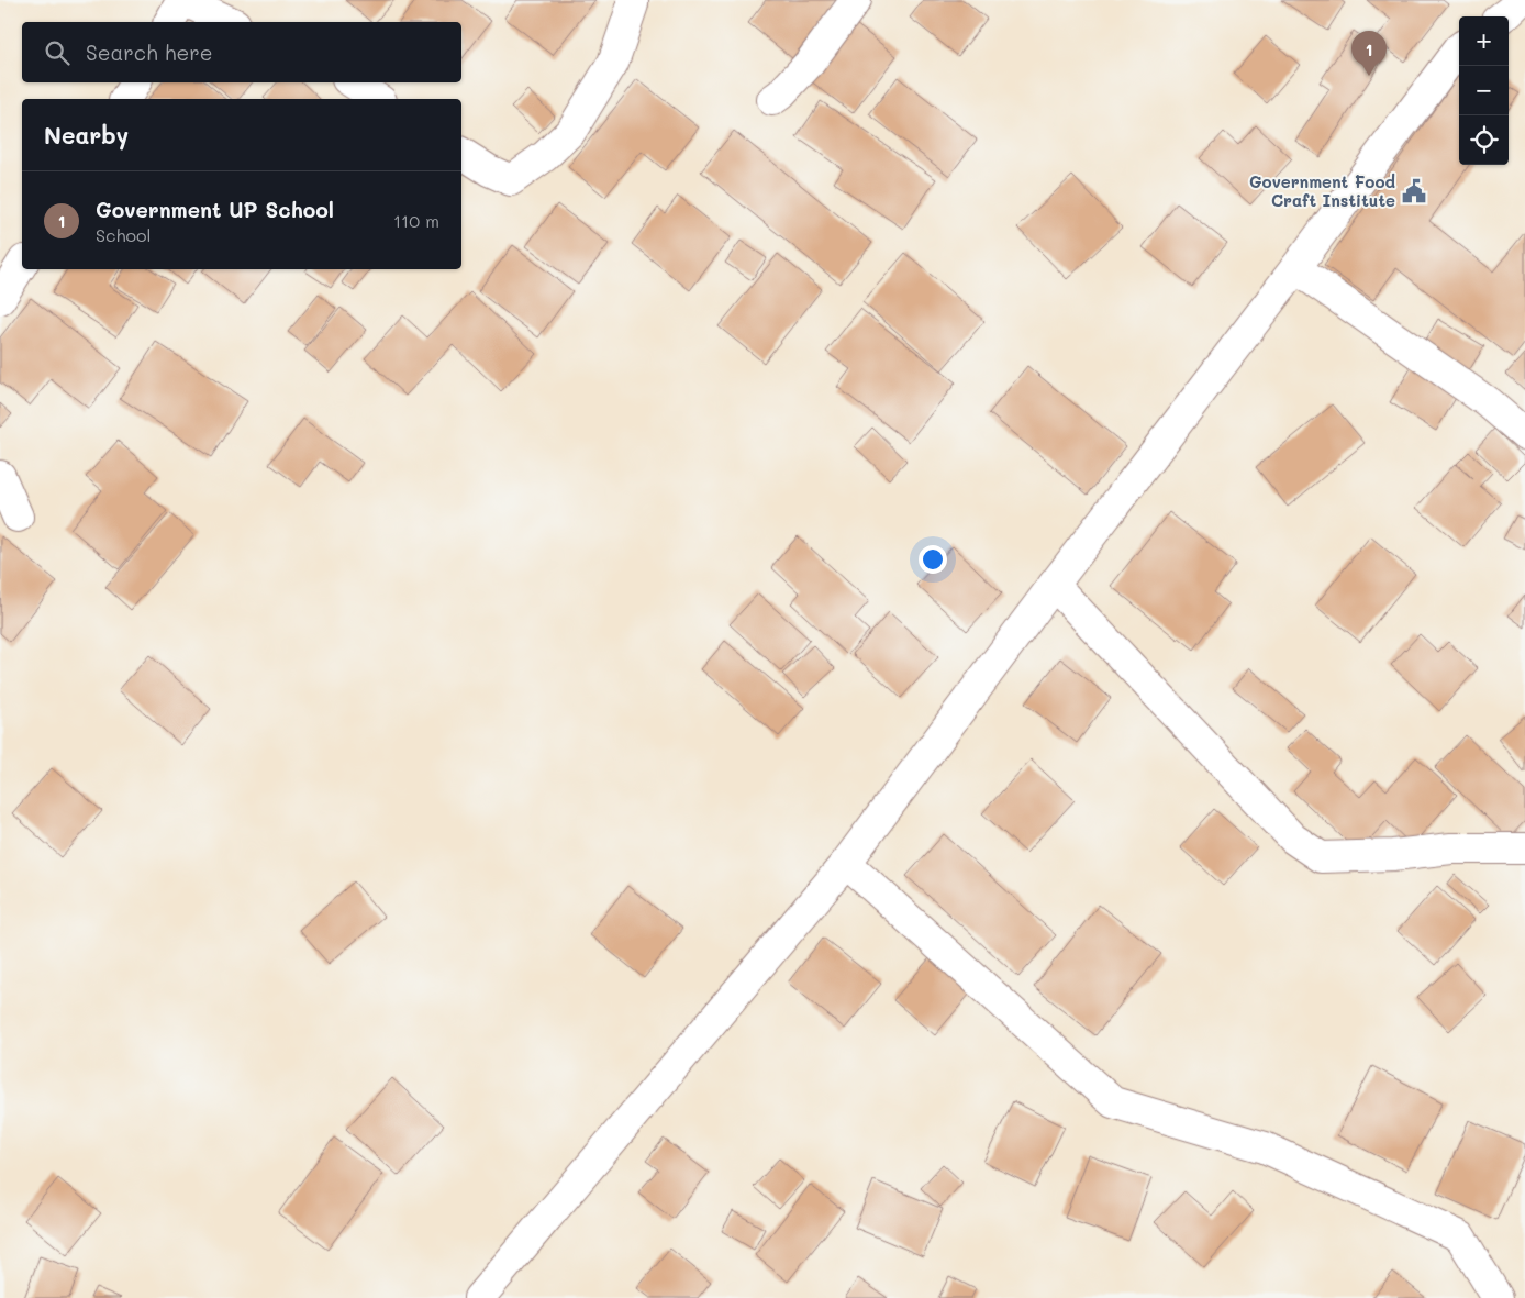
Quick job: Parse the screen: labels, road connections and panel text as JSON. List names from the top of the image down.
{
  "places": {
    "public building": ["Government Food Craft Institute"]
  },
  "page": {
    "map_buttons": ["+", "−"],
    "search": "Search here",
    "pins": "1",
    "heading": "Nearby",
    "list": [
      {
        "mark": "1",
        "name": "Government UP School",
        "note": "School",
        "value": "110 m"
      }
    ]
  }
}
